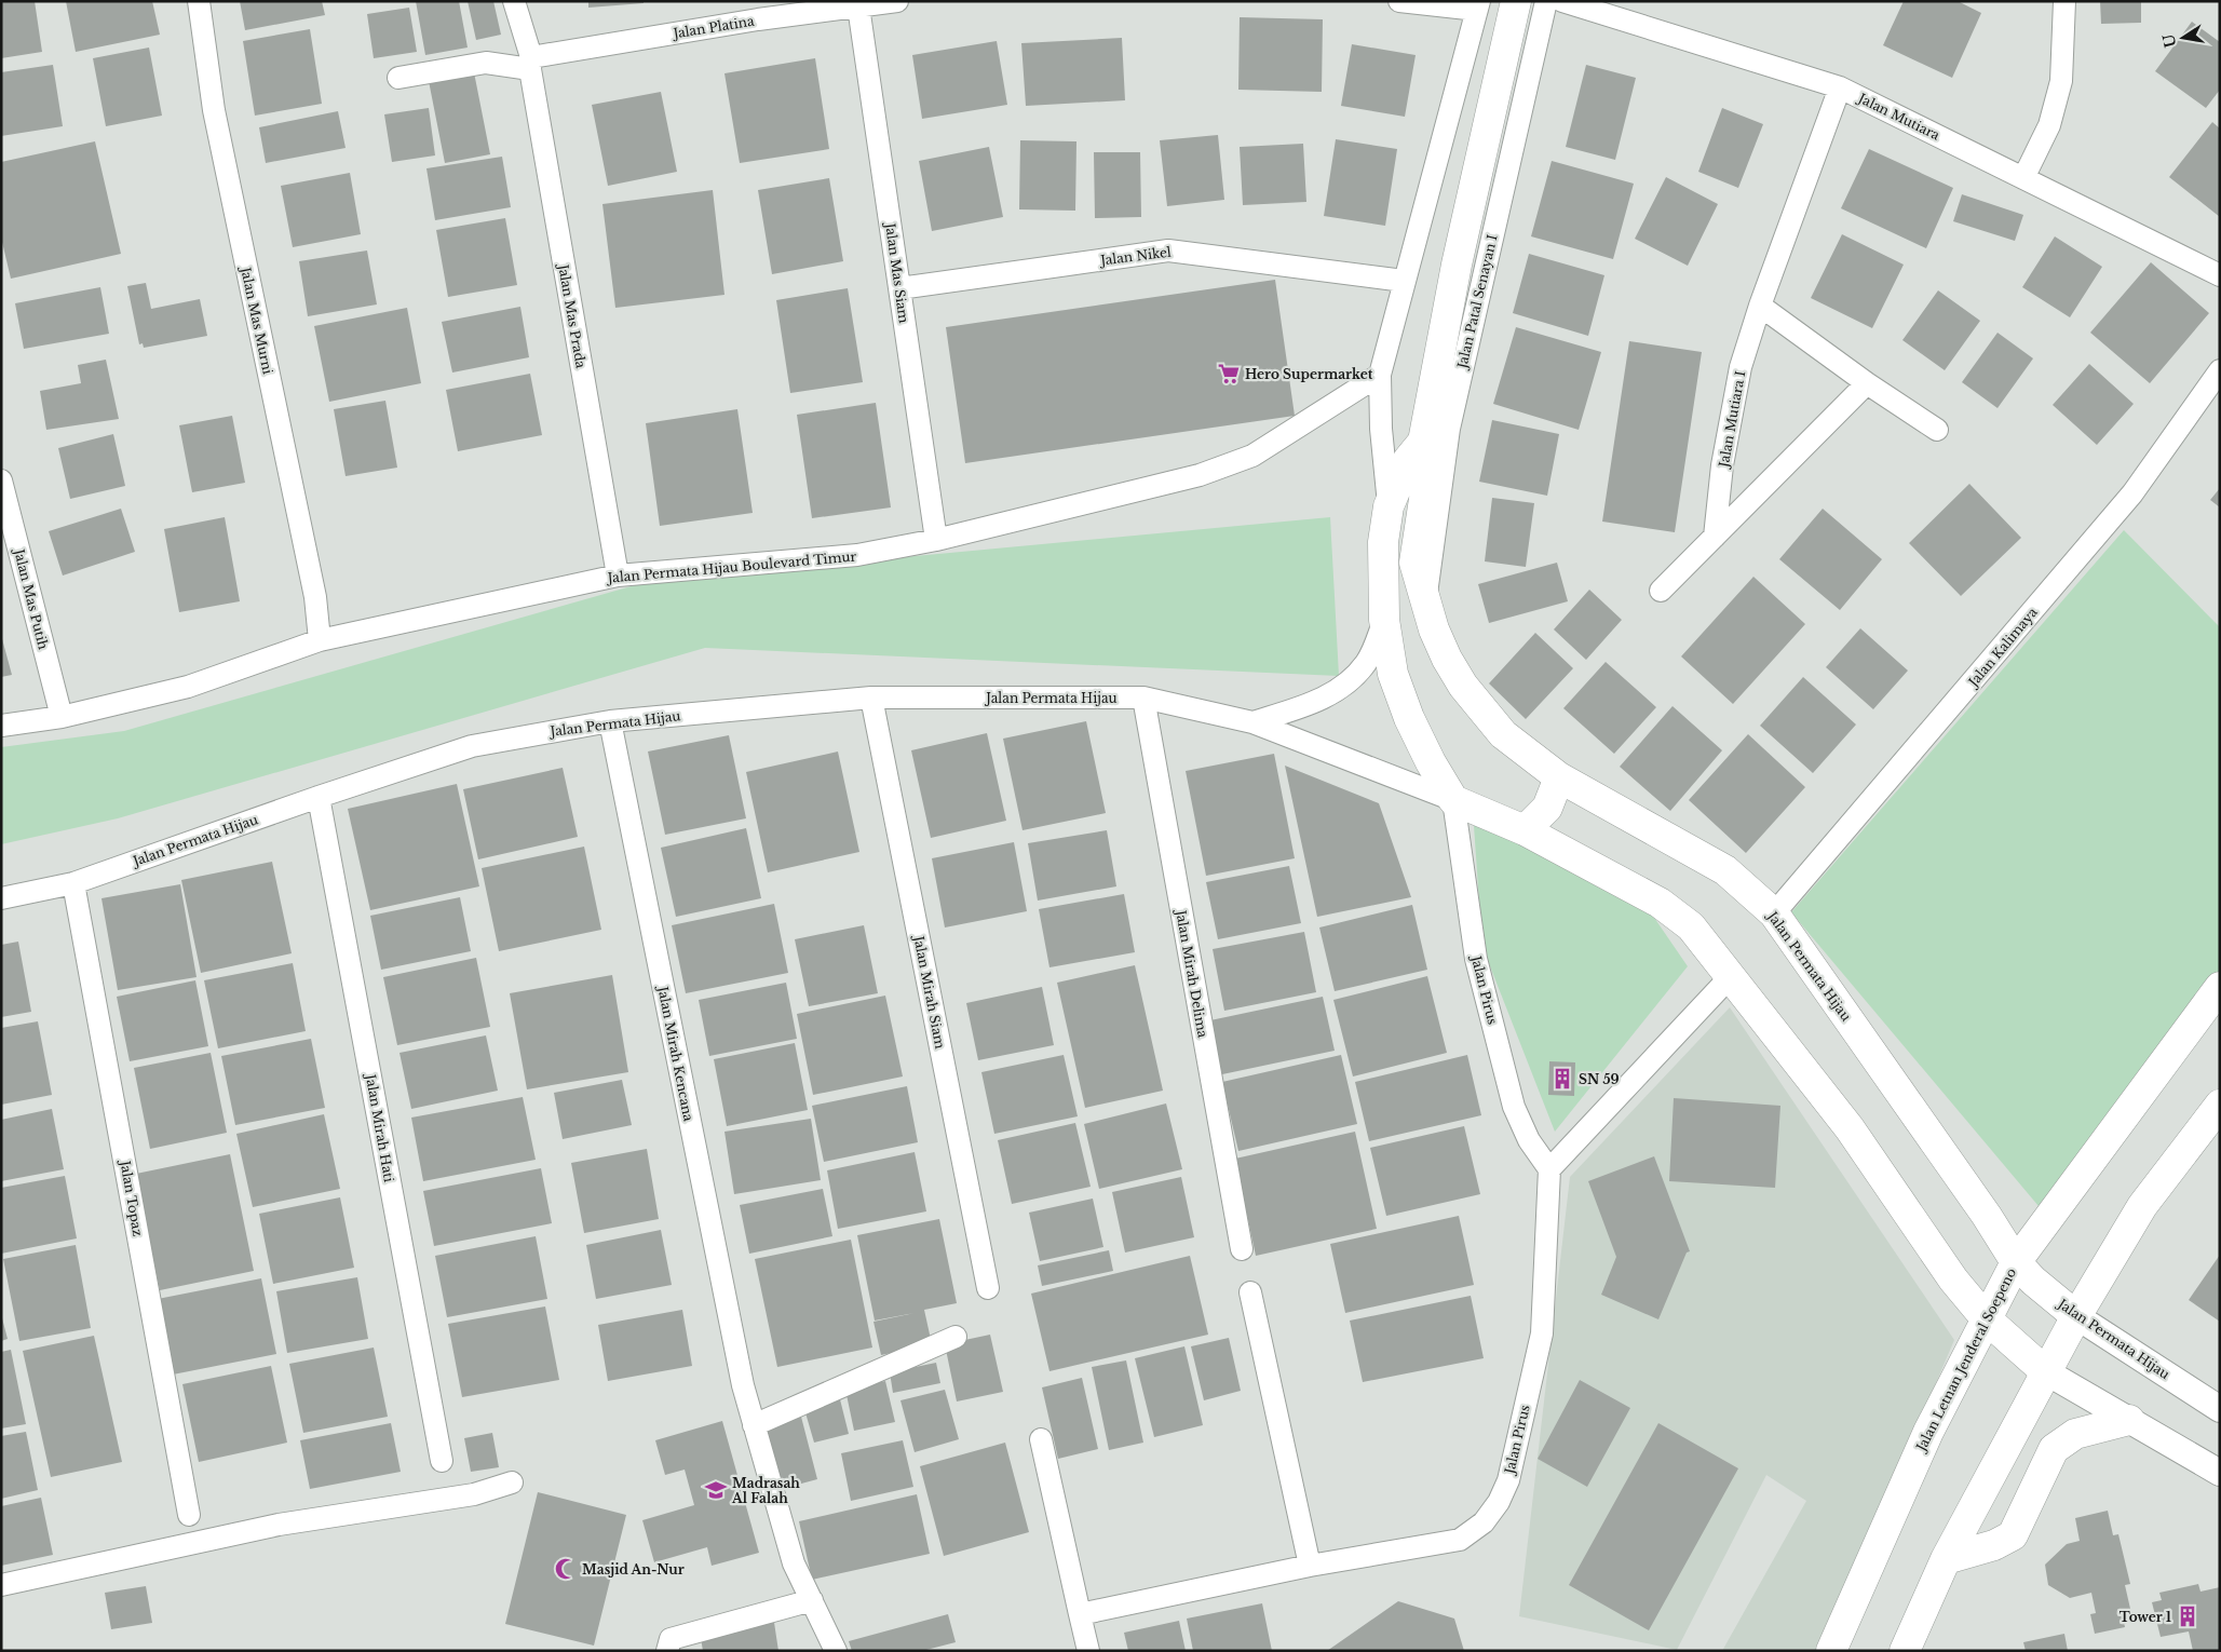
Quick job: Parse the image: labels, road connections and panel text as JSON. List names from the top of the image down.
{
  "streets": {
    "main road": ["Jalan Patal Senayan I", "Jalan Permata Hijau", "Jalan Letnan Jenderal Soepeno"],
    "street": [
      "Jalan Platina",
      "Jalan Mutiara",
      "Jalan Nikel",
      "Jalan Mas Siam",
      "Jalan Mas Prada",
      "Jalan Mas Murni",
      "Jalan Mutiara I",
      "Jalan Permata Hijau Boulevard Timur",
      "Jalan Mas Putih",
      "Jalan Kalimaya",
      "Jalan Mirah Delima",
      "Jalan Pirus",
      "Jalan Mirah Siam",
      "Jalan Mirah Kencana",
      "Jalan Mirah Hati",
      "Jalan Topaz"
    ]
  },
  "crossings": [
    ["Jalan Platina", "Jalan Mas Siam"],
    ["Jalan Platina", "Jalan Mas Prada"],
    ["Jalan Mutiara", "Jalan Mutiara I"],
    ["Jalan Nikel", "Jalan Mas Siam"],
    ["Jalan Mas Siam", "Jalan Permata Hijau Boulevard Timur"],
    ["Jalan Patal Senayan I", "Jalan Permata Hijau"],
    ["Jalan Mas Prada", "Jalan Permata Hijau Boulevard Timur"],
    ["Jalan Mas Murni", "Jalan Permata Hijau Boulevard Timur"],
    ["Jalan Permata Hijau Boulevard Timur", "Jalan Mas Putih"],
    ["Jalan Kalimaya", "Jalan Permata Hijau"],
    ["Jalan Permata Hijau", "Jalan Mirah Delima"],
    ["Jalan Permata Hijau", "Jalan Pirus"],
    ["Jalan Permata Hijau", "Jalan Mirah Siam"],
    ["Jalan Permata Hijau", "Jalan Mirah Kencana"],
    ["Jalan Permata Hijau", "Jalan Mirah Hati"],
    ["Jalan Permata Hijau", "Jalan Topaz"],
    ["Jalan Permata Hijau", "Jalan Letnan Jenderal Soepeno"]
  ],
  "places": {
    "supermarket": ["Hero Supermarket"],
    "building": ["SN 59", "Tower 1"],
    "school or university": ["Madrasah Al Falah"],
    "mosque": ["Masjid An-Nur"]
  },
  "north": "left"
}
